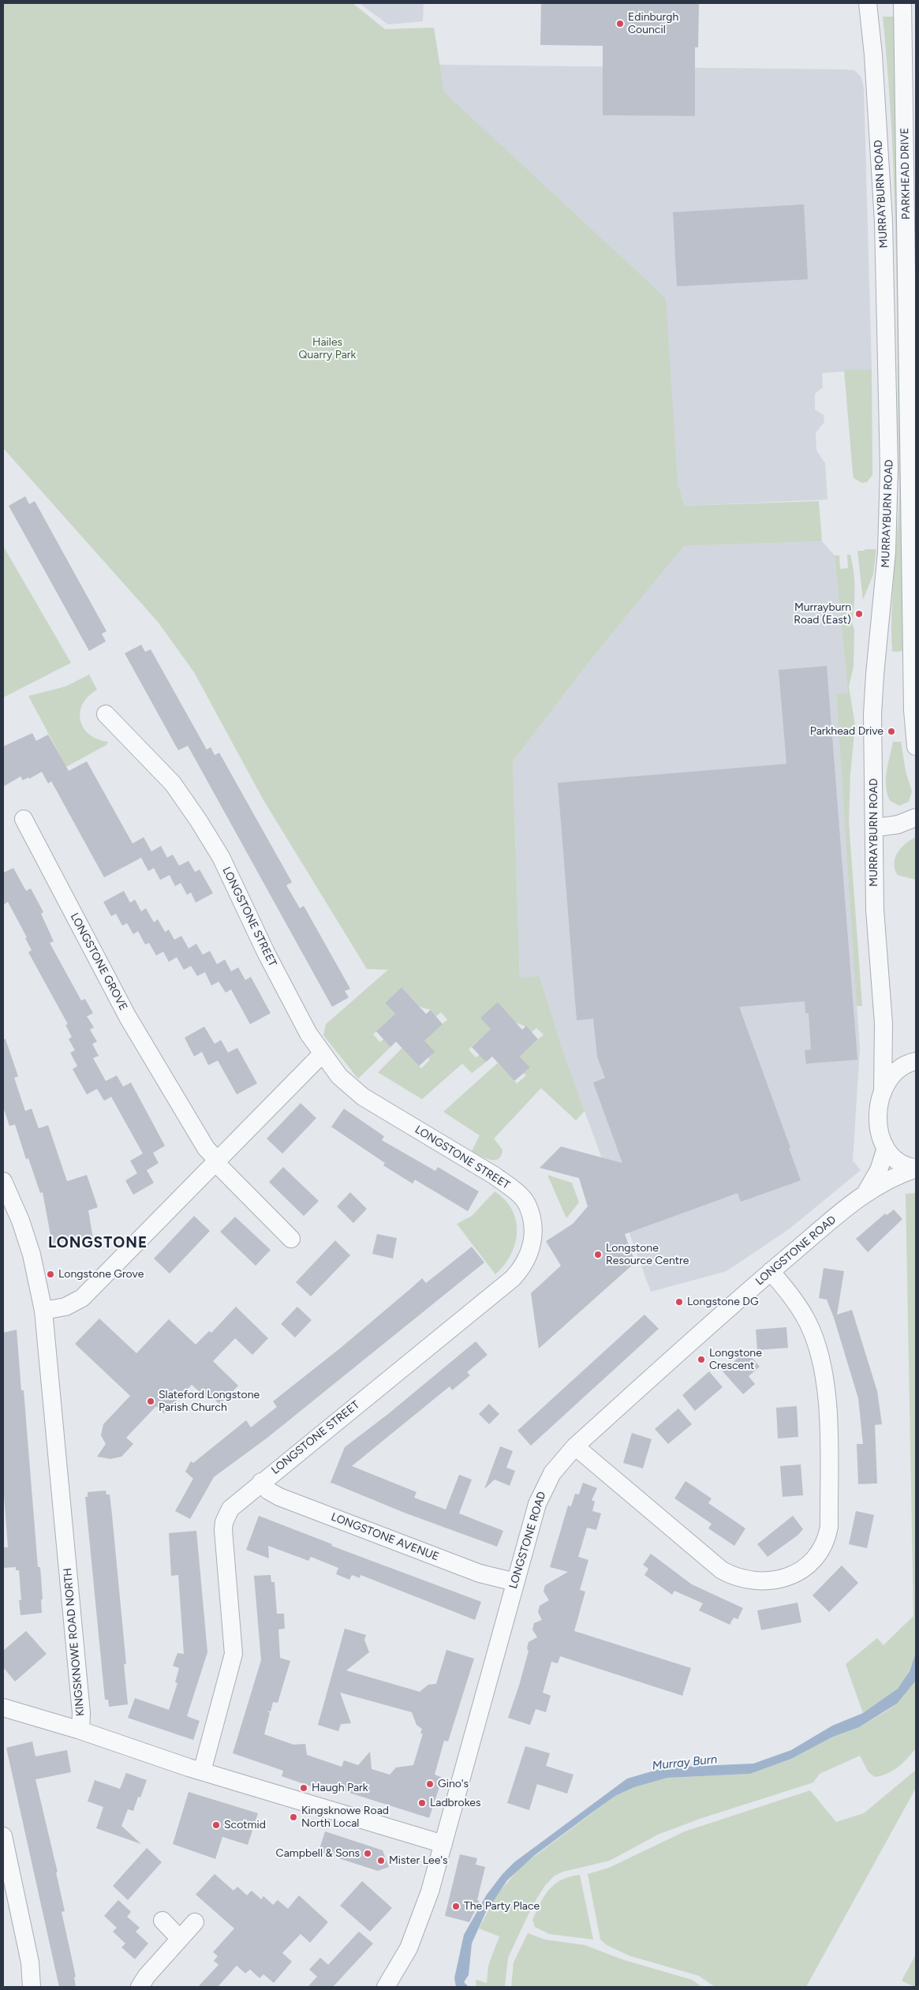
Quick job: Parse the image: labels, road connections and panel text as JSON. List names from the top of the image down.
{
  "streets": {
    "street": [
      "PARKHEAD DRIVE",
      "MURRAYBURN ROAD",
      "LONGSTONE STREET",
      "LONGSTONE GROVE",
      "LONGSTONE ROAD",
      "LONGSTONE AVENUE",
      "KINGSKNOWE ROAD NORTH"
    ]
  },
  "crossings": [
    ["LONGSTONE STREET", "LONGSTONE AVENUE"],
    ["LONGSTONE STREET", "KINGSKNOWE ROAD NORTH"],
    ["LONGSTONE ROAD", "LONGSTONE AVENUE"],
    ["LONGSTONE ROAD", "KINGSKNOWE ROAD NORTH"]
  ],
  "districts": ["LONGSTONE"],
  "water": ["Murray Burn"],
  "parks": ["Hailes Quarry Park"],
  "places": [
    "Edinburgh Council",
    "Murrayburn Road (East)",
    "Parkhead Drive",
    "Longstone Resource Centre",
    "Longstone Grove",
    "Longstone DG",
    "Longstone Crescent",
    "Slateford Longstone Parish Church",
    "Gino's",
    "Haugh Park",
    "Ladbrokes",
    "Kingsknowe Road North Local",
    "Scotmid",
    "Campbell & Sons",
    "Mister Lee's",
    "The Party Place"
  ]
}
